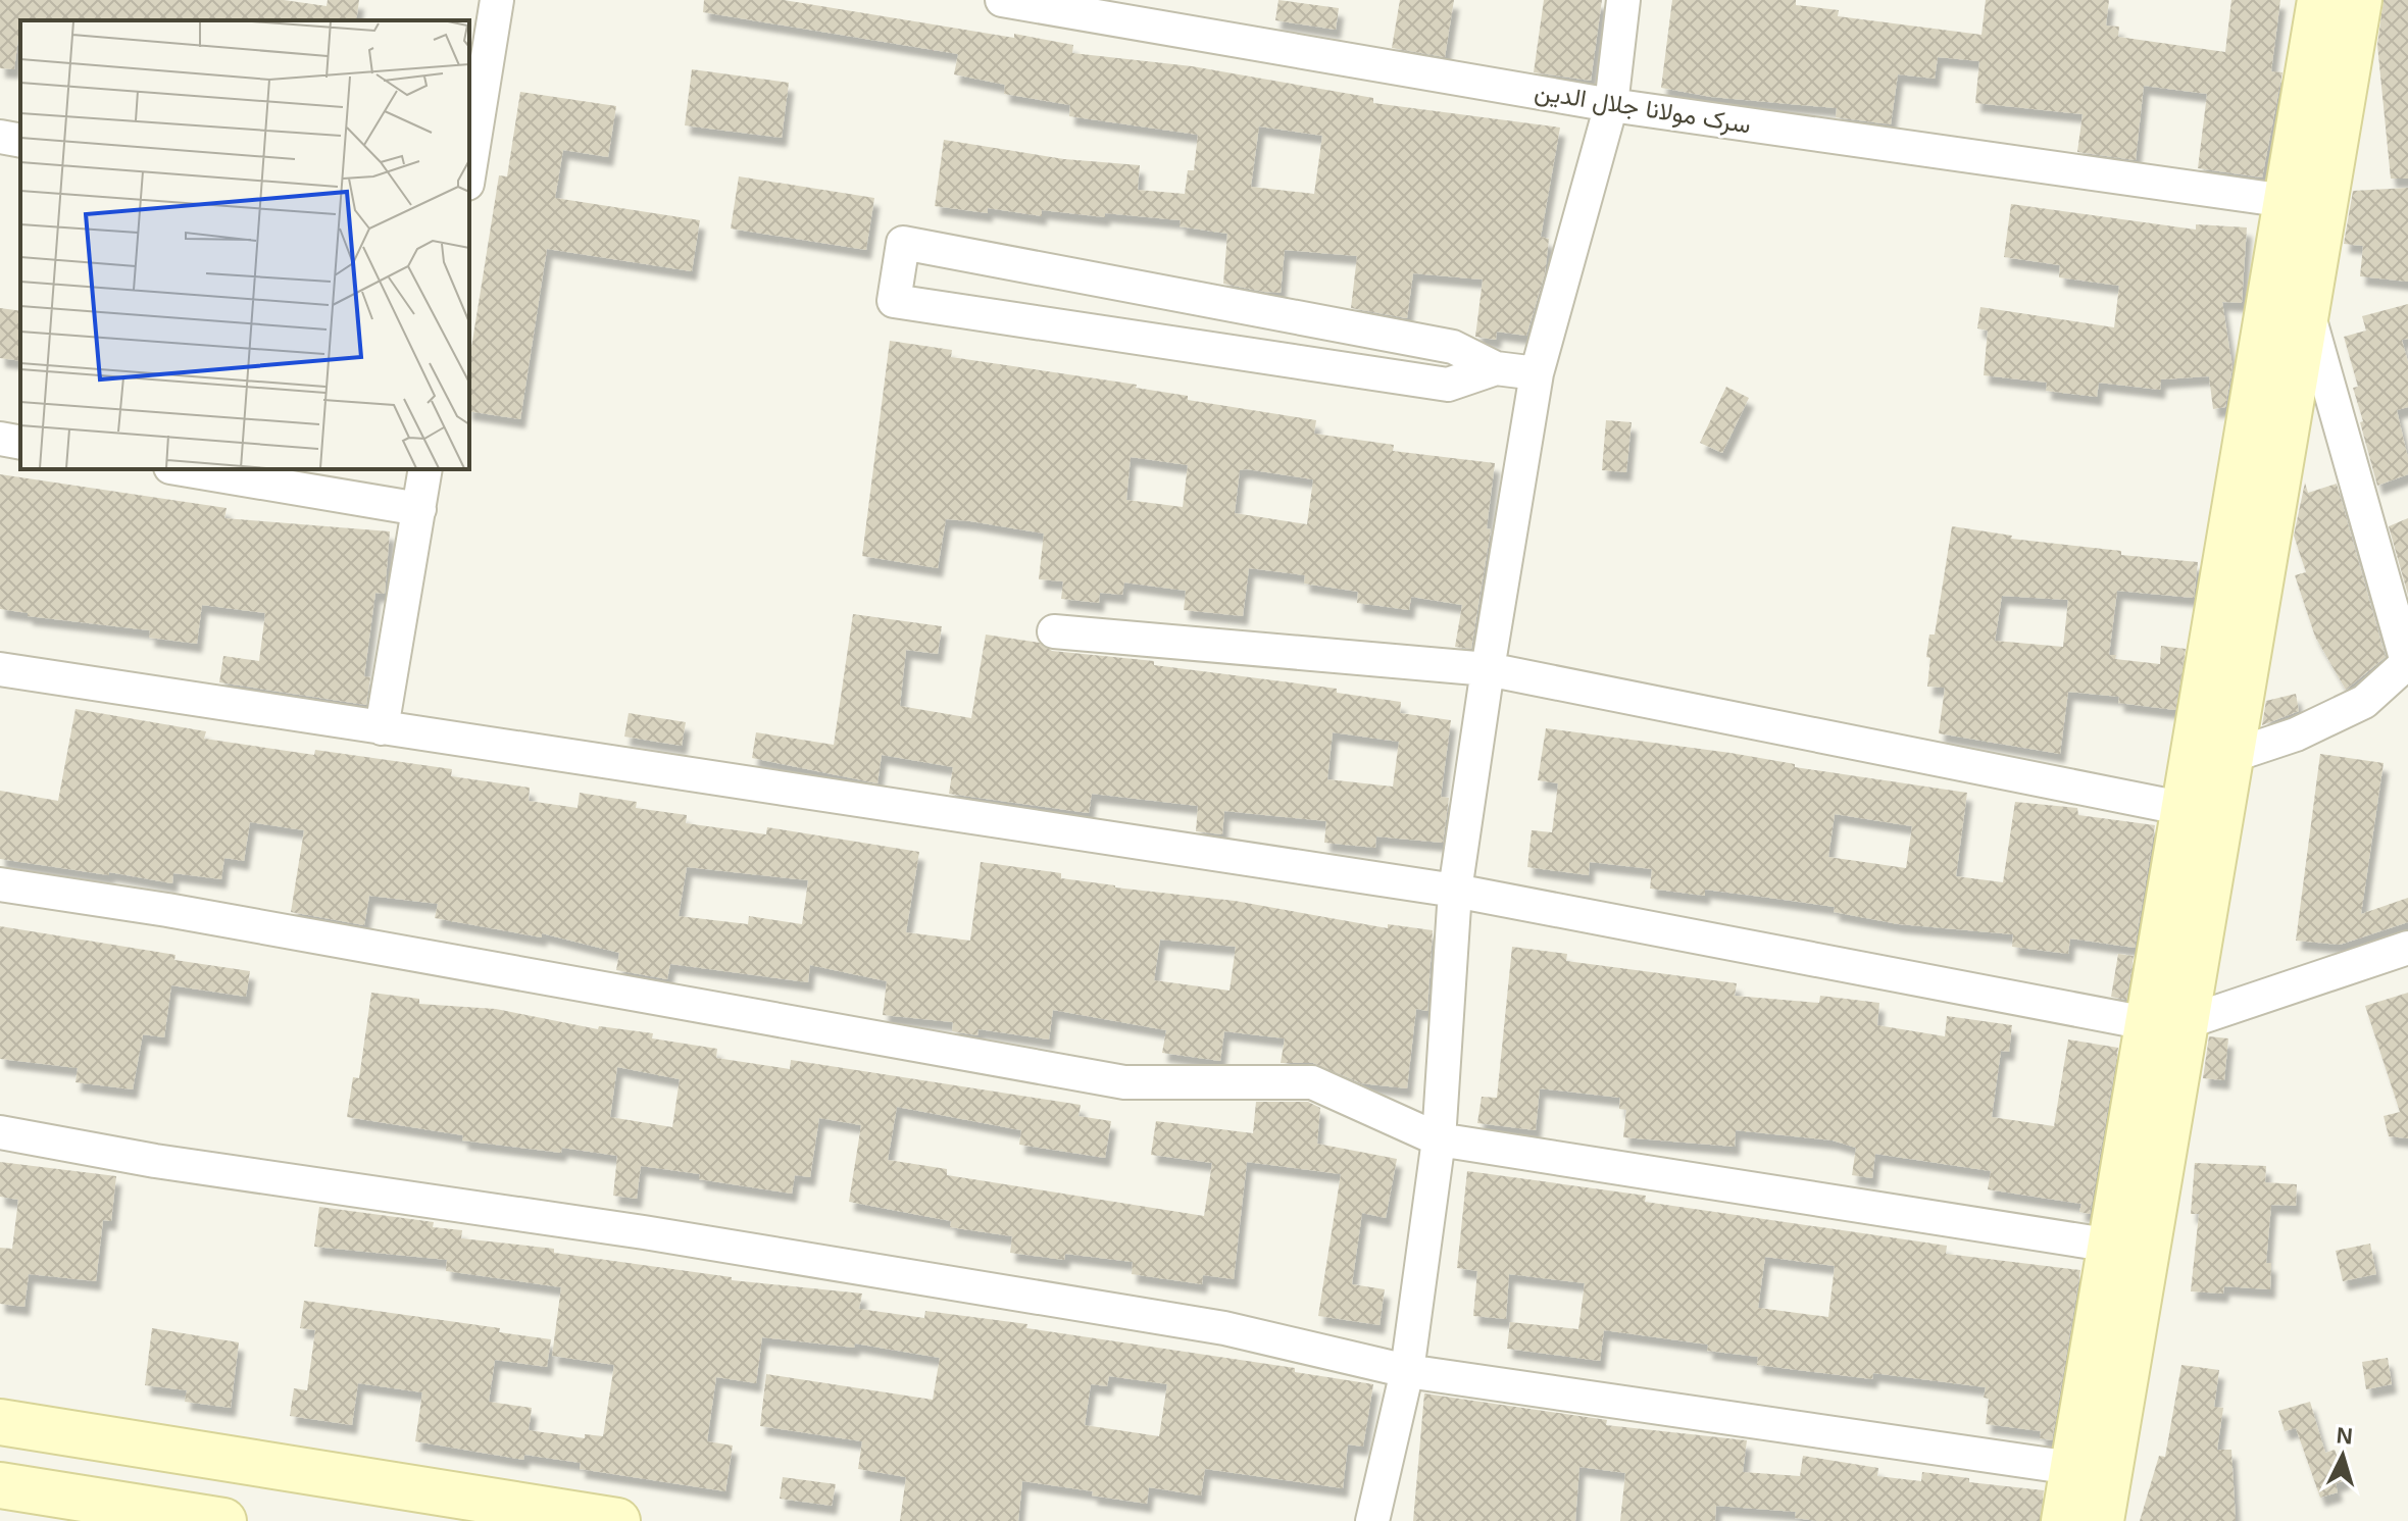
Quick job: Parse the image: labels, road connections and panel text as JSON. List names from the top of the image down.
{
  "streets": {
    "street": ["سرک مولانا جلال الدین"]
  },
  "north": "top"
}
